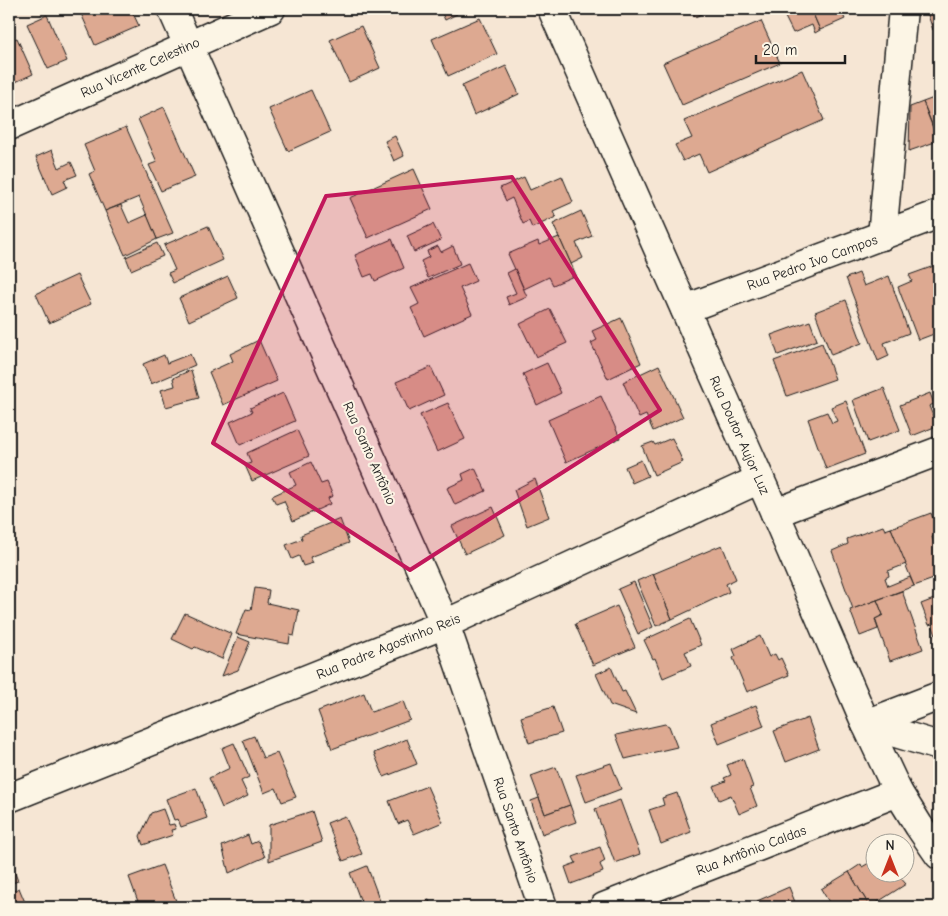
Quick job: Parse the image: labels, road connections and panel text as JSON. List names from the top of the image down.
{
  "streets": {
    "street": [
      "Rua Vicente Celestino",
      "Rua Pedro Ivo Campos",
      "Rua Doutor Aujor Luz",
      "Rua Santo Antônio",
      "Rua Padre Agostinho Reis",
      "Rua Antônio Caldas"
    ]
  },
  "crossings": [
    ["Rua Vicente Celestino", "Rua Santo Antônio"],
    ["Rua Pedro Ivo Campos", "Rua Doutor Aujor Luz"],
    ["Rua Doutor Aujor Luz", "Rua Padre Agostinho Reis"],
    ["Rua Doutor Aujor Luz", "Rua Antônio Caldas"],
    ["Rua Santo Antônio", "Rua Padre Agostinho Reis"]
  ],
  "scale_bar": "20 m",
  "north": "top"
}
